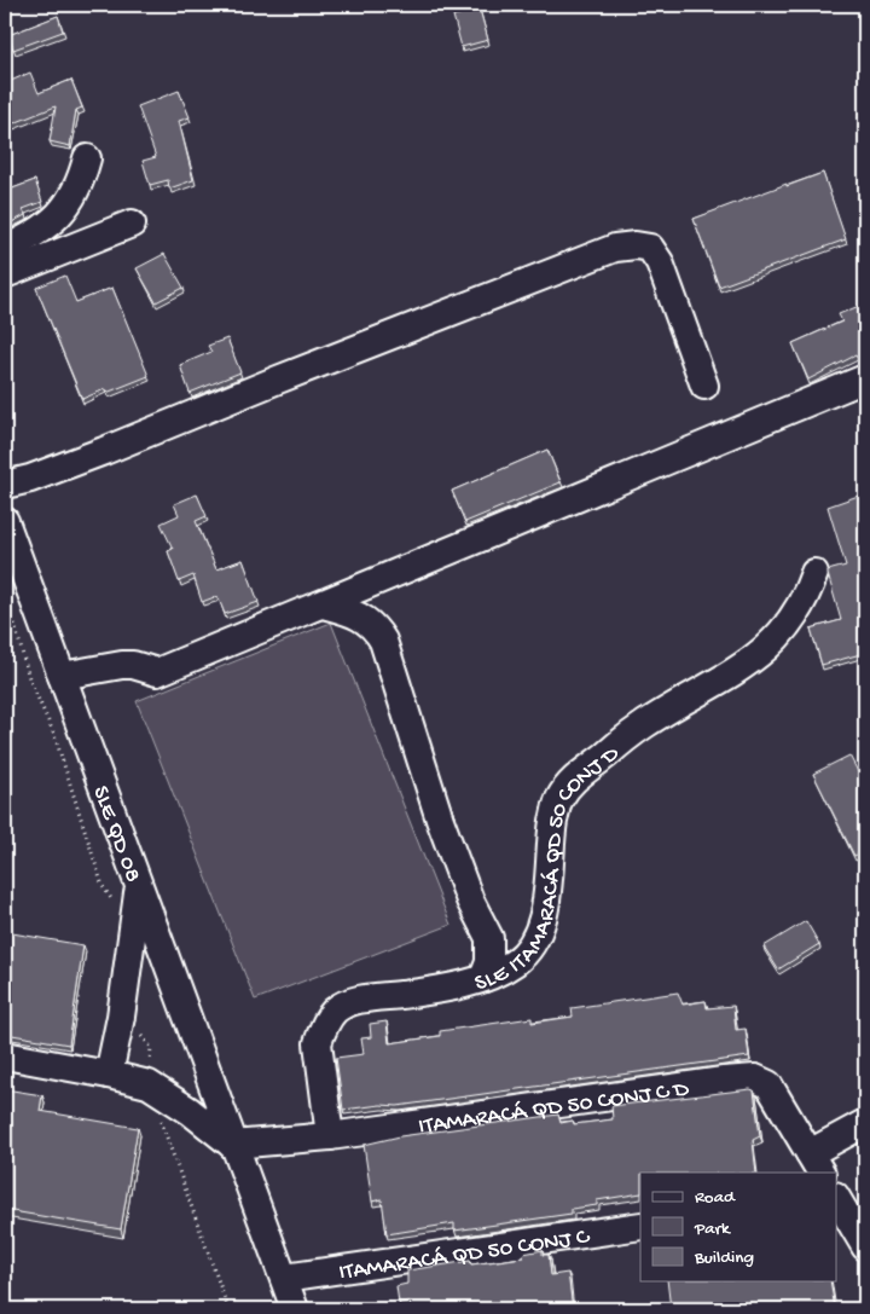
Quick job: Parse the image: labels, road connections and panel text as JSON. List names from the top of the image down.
{
  "streets": {
    "street": [
      "SLE QD 08",
      "SLE ITAMARACÁ QD 50 CONJ D",
      "ITAMARACÁ QD 50 CONJ C D",
      "ITAMARACÁ QD 50 CONJ C"
    ]
  },
  "crossings": [
    ["SLE QD 08", "ITAMARACÁ QD 50 CONJ C D"],
    ["SLE QD 08", "ITAMARACÁ QD 50 CONJ C"],
    ["SLE ITAMARACÁ QD 50 CONJ D", "ITAMARACÁ QD 50 CONJ C D"]
  ],
  "legend": ["Road", "Park", "Building"]
}
